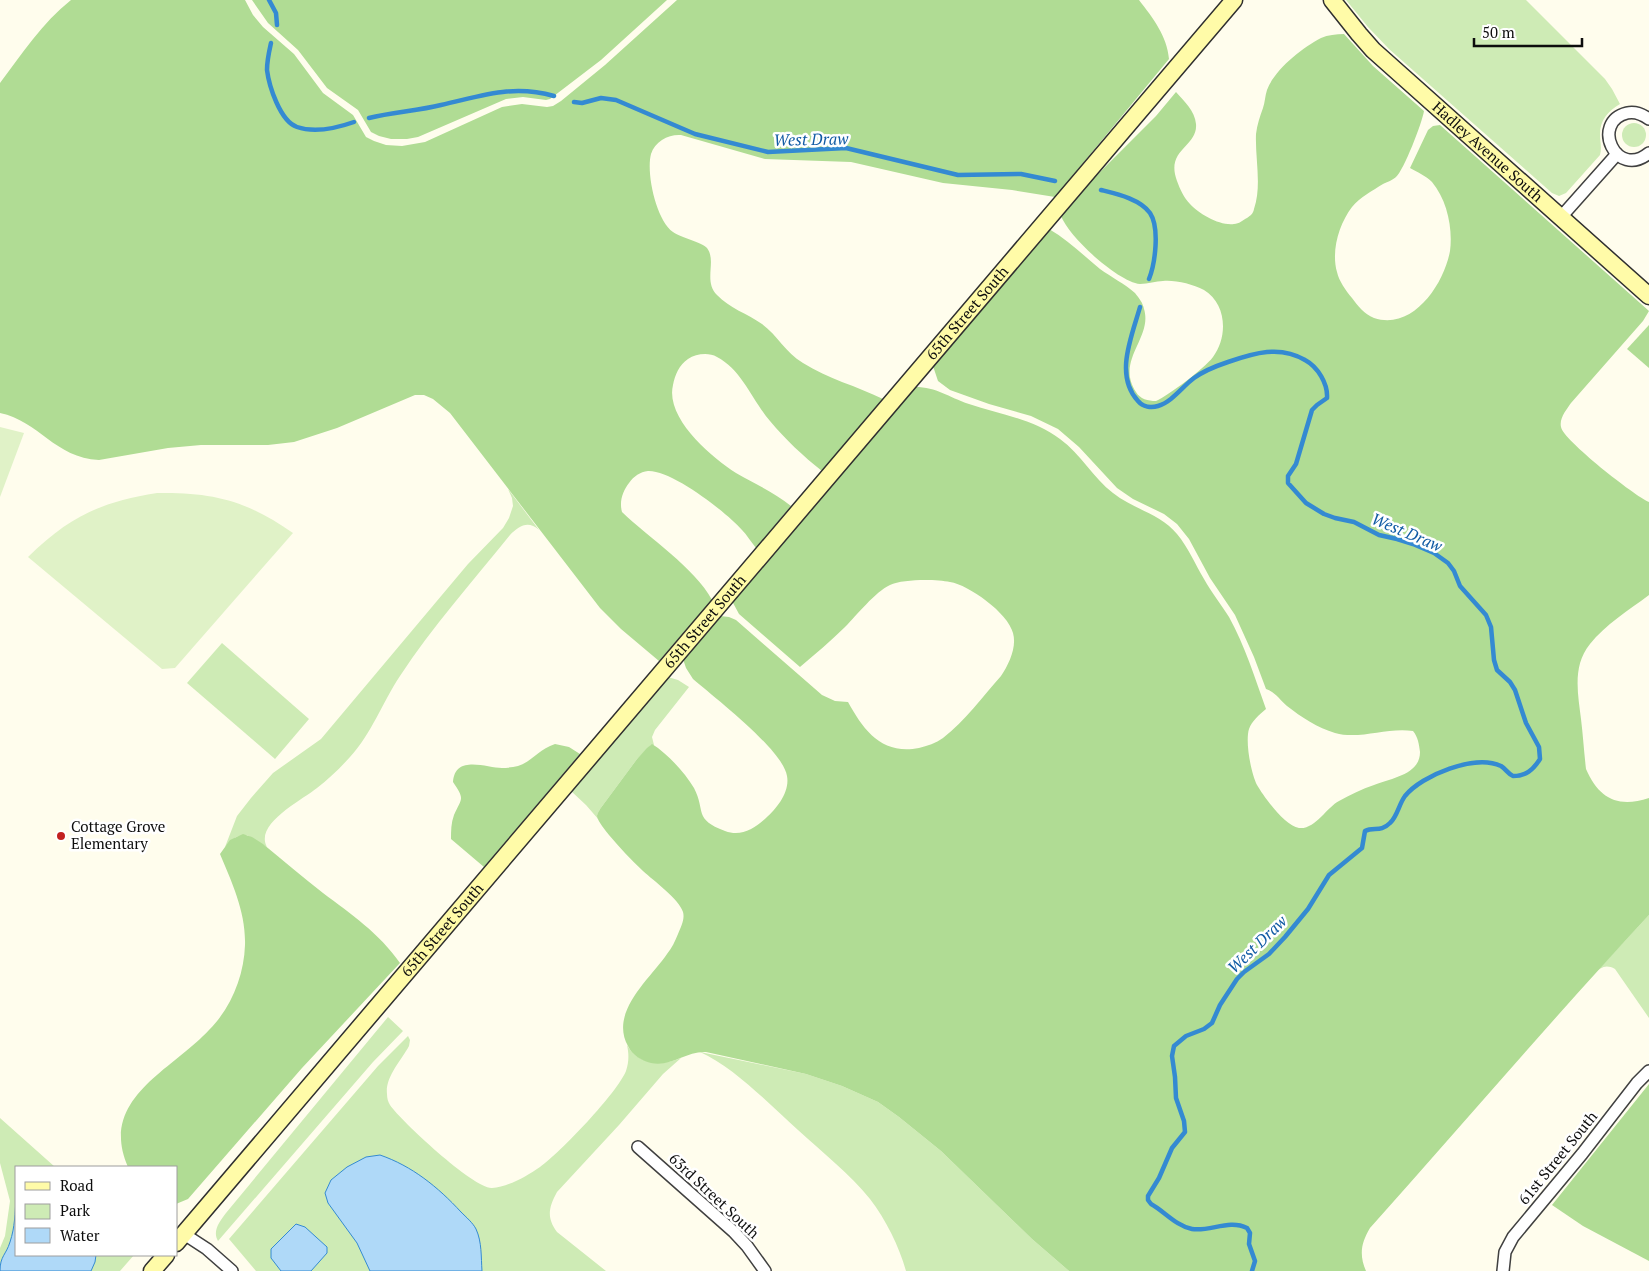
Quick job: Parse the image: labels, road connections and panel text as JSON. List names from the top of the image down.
{
  "streets": {
    "street": [
      "Hadley Avenue South",
      "65th Street South",
      "61st Street South",
      "63rd Street South"
    ]
  },
  "water": ["West Draw"],
  "places": ["Cottage Grove Elementary"],
  "legend": ["Road", "Park", "Water"],
  "scale_bar": "50 m"
}
